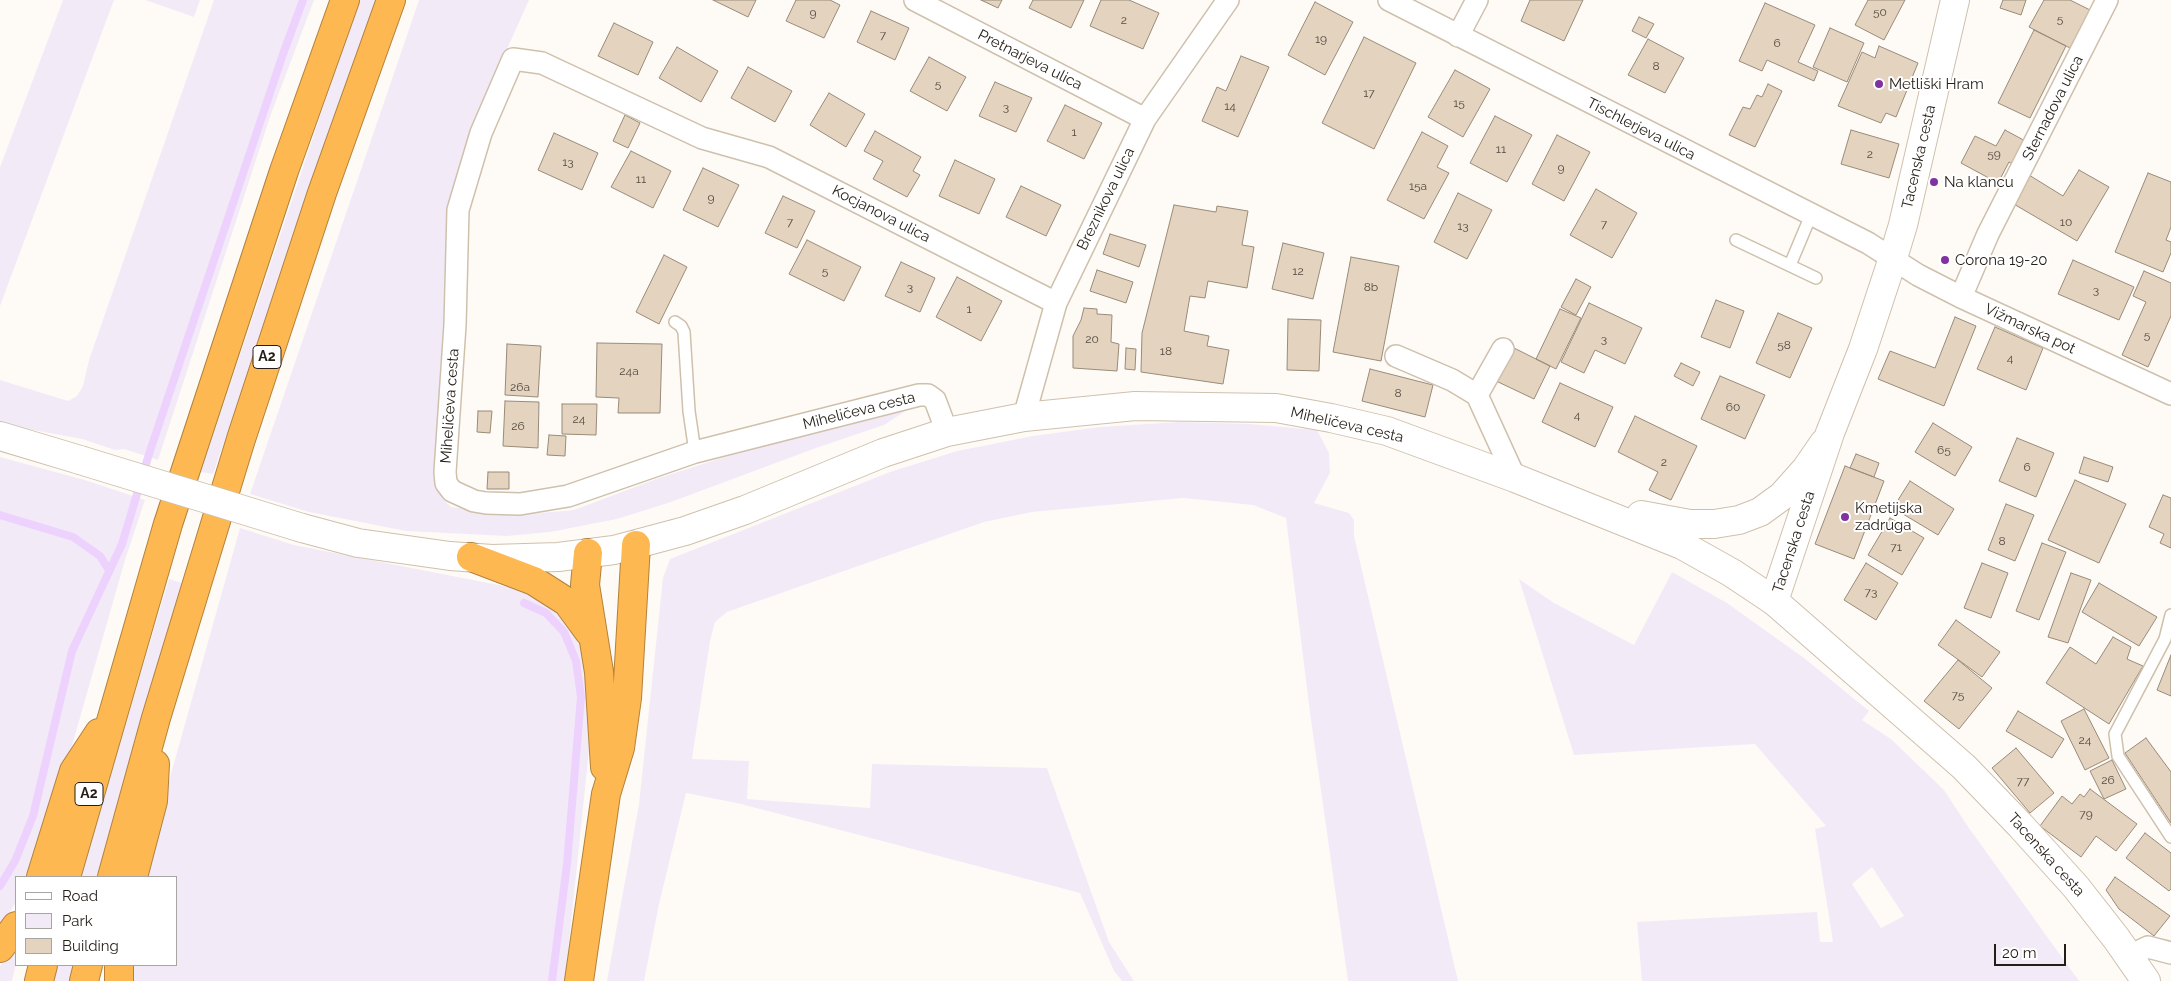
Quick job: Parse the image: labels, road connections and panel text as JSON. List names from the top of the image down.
{
  "streets": {
    "highway": ["A2"],
    "street": [
      "Pretnarjeva ulica",
      "Sternadova ulica",
      "Tischlerjeva ulica",
      "Tacenska cesta",
      "Breznikova ulica",
      "Kocjanova ulica",
      "Vižmarska pot",
      "Miheličeva cesta"
    ]
  },
  "crossings": [
    ["Pretnarjeva ulica", "Breznikova ulica"],
    ["Sternadova ulica", "Vižmarska pot"],
    ["Tischlerjeva ulica", "Tacenska cesta"],
    ["Tischlerjeva ulica", "Vižmarska pot"],
    ["Tacenska cesta", "Vižmarska pot"],
    ["Tacenska cesta", "Miheličeva cesta"],
    ["Breznikova ulica", "Kocjanova ulica"],
    ["Breznikova ulica", "Miheličeva cesta"],
    ["Kocjanova ulica", "Miheličeva cesta"]
  ],
  "places": [
    "Metliški Hram",
    "Na klancu",
    "Corona 19-20",
    "Kmetijska zadruga"
  ],
  "house_numbers": [
    "50",
    "9",
    "5",
    "2",
    "7",
    "19",
    "6",
    "8",
    "5",
    "17",
    "15",
    "14",
    "3",
    "1",
    "11",
    "2",
    "59",
    "13",
    "9",
    "11",
    "15a",
    "9",
    "7",
    "10",
    "7",
    "13",
    "5",
    "12",
    "3",
    "8b",
    "3",
    "1",
    "5",
    "20",
    "3",
    "58",
    "18",
    "4",
    "24a",
    "26a",
    "8",
    "60",
    "4",
    "24",
    "26",
    "65",
    "2",
    "6",
    "8",
    "71",
    "73",
    "75",
    "24",
    "26",
    "77",
    "79"
  ],
  "legend": ["Road", "Park", "Building"],
  "scale_bar": "20 m"
}
